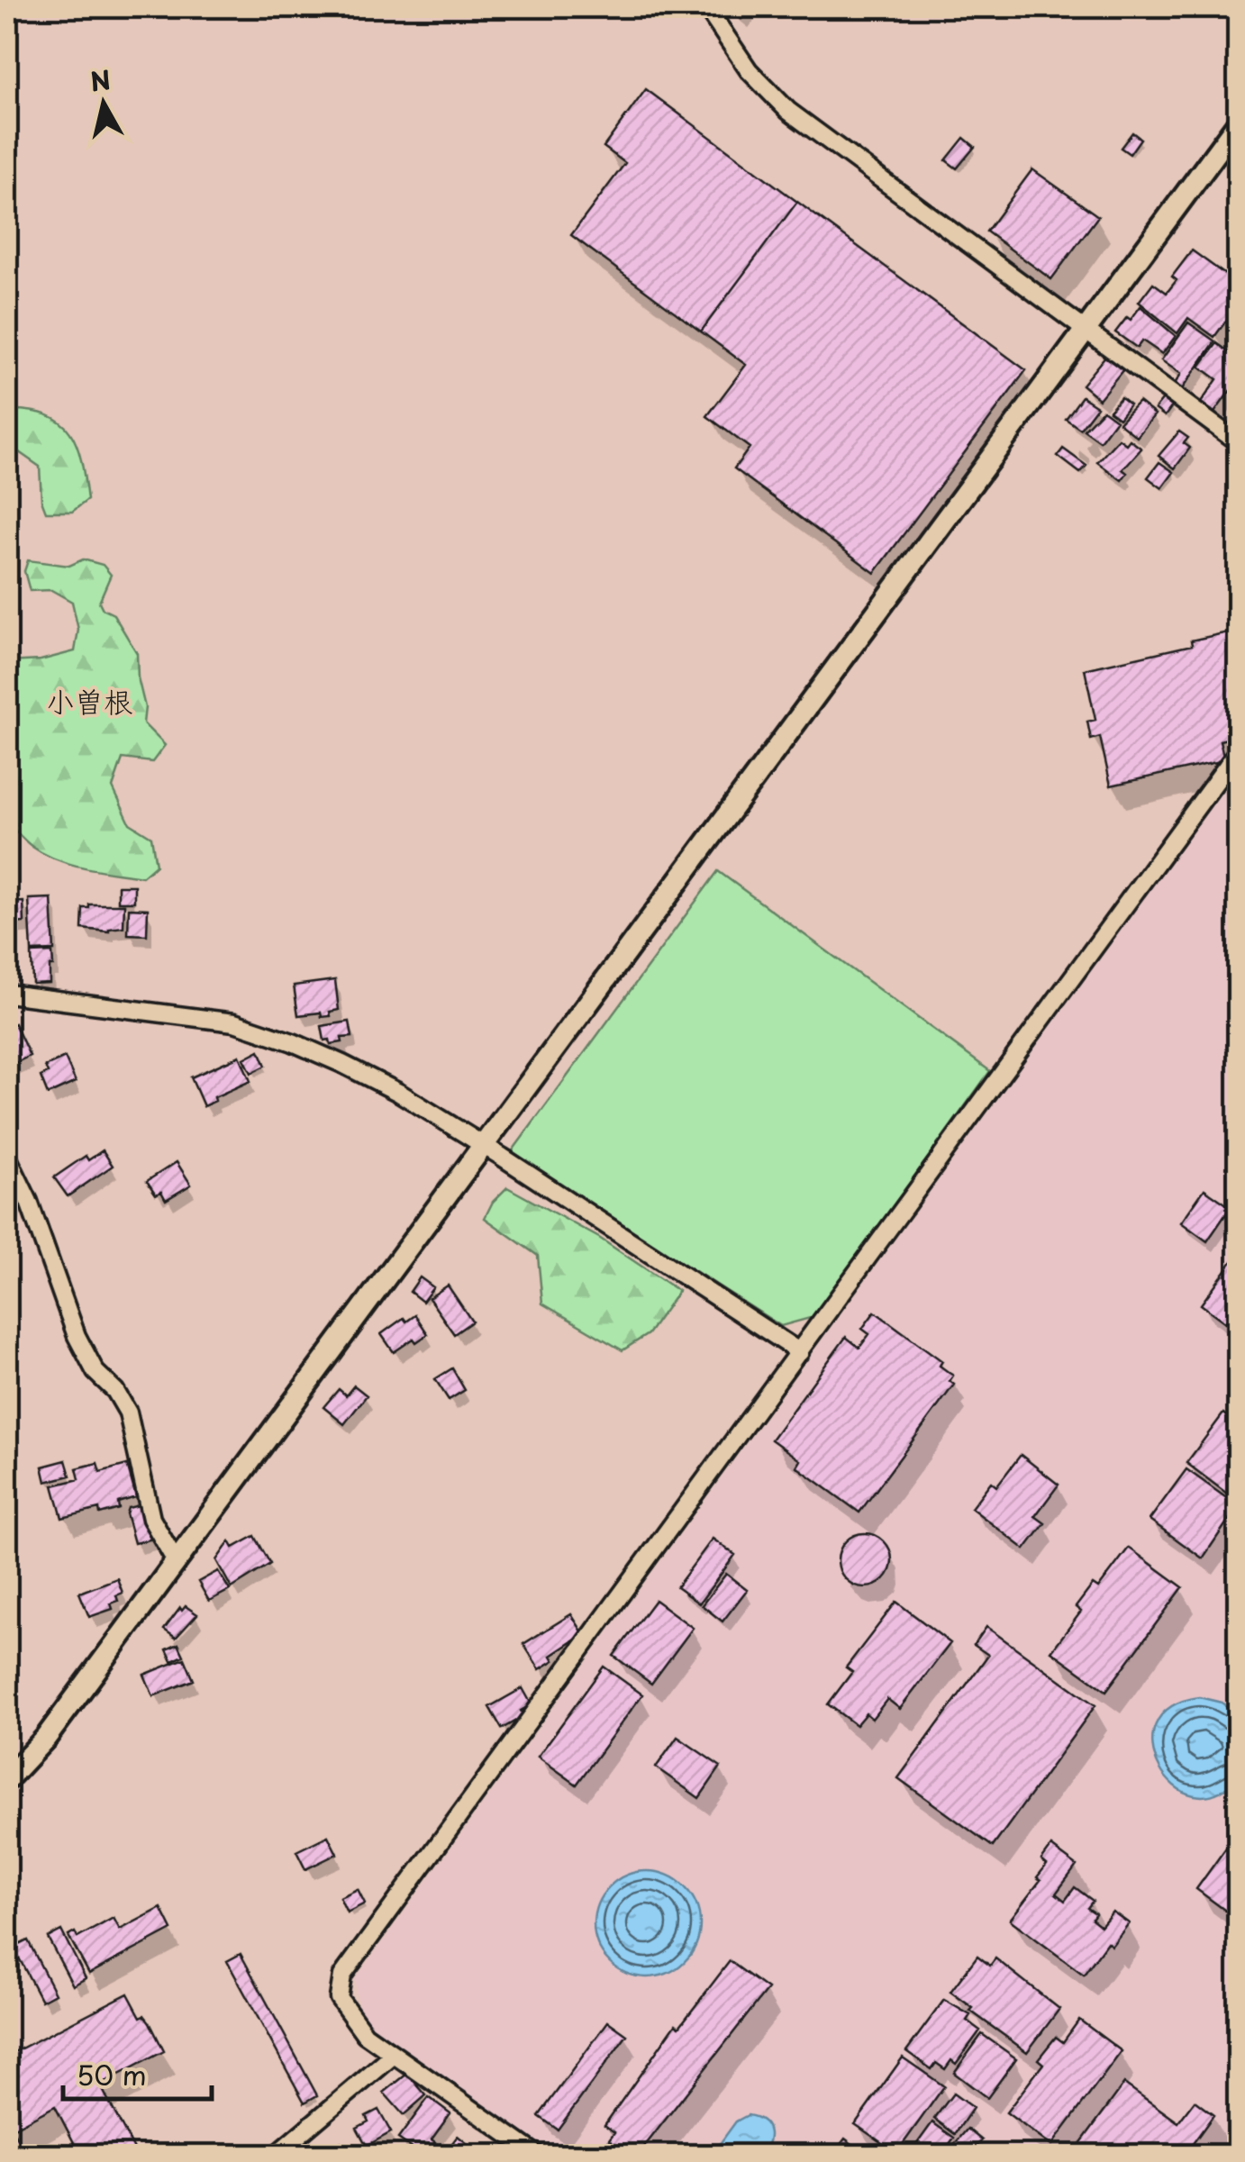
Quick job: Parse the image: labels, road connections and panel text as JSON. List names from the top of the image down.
{
  "districts": ["小曽根"],
  "scale_bar": "50 m",
  "north": "top"
}
